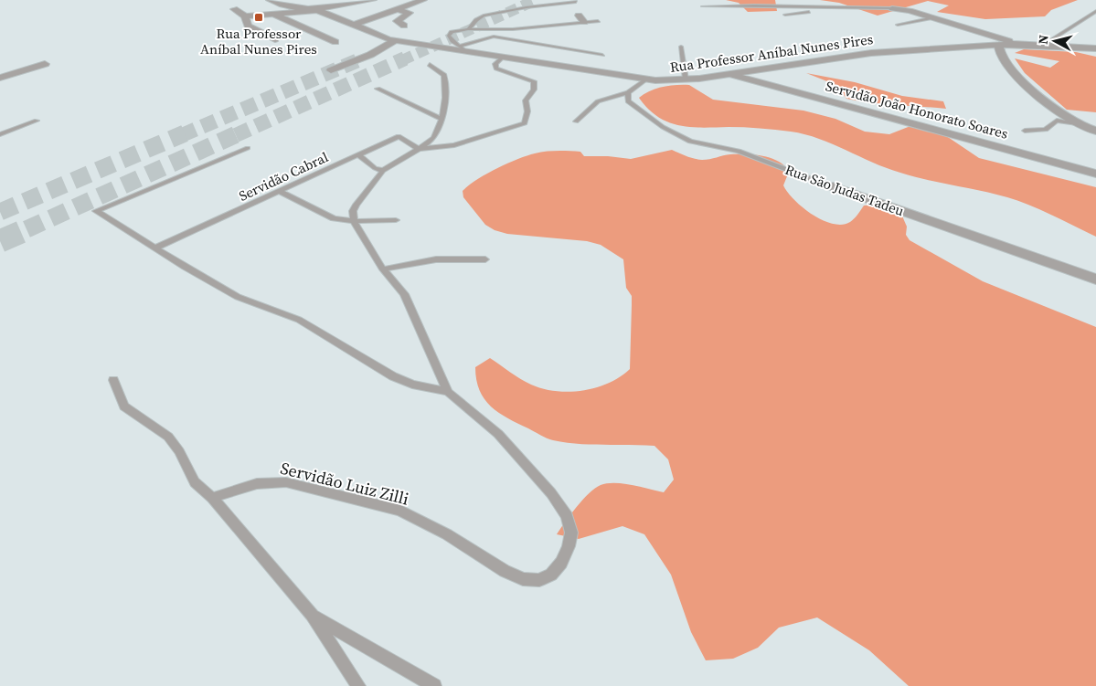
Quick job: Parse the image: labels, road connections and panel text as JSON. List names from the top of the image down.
{
  "streets": {
    "street": ["Rua Professor Aníbal Nunes Pires", "Servidão João Honorato Soares", "Rua São Judas Tadeu"],
    "lane": ["Servidão Cabral", "Servidão Luiz Zilli"]
  },
  "crossings": [
    ["Rua Professor Aníbal Nunes Pires", "Servidão João Honorato Soares"]
  ],
  "places": {
    "transit": ["Rua Professor Aníbal Nunes Pires"]
  },
  "north": "left"
}
